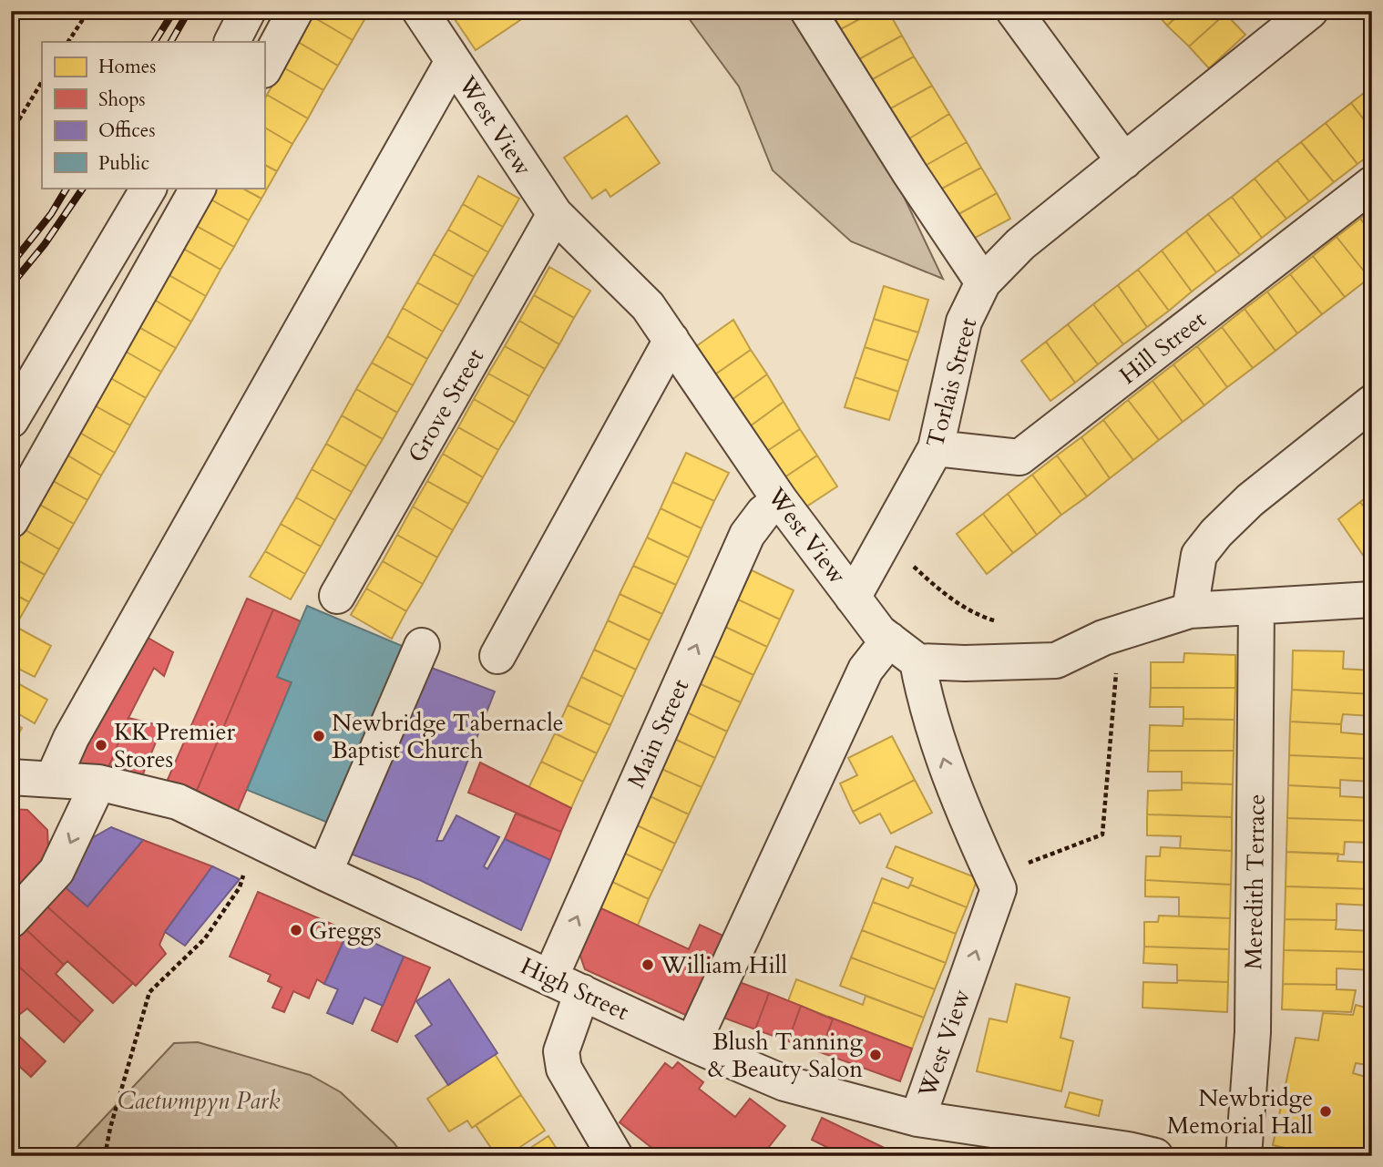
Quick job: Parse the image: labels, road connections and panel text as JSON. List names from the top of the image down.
{
  "streets": {
    "street": [
      "West View",
      "Hill Street",
      "Torlais Street",
      "Grove Street",
      "Main Street",
      "Meredith Terrace",
      "High Street"
    ]
  },
  "crossings": [
    ["West View", "Torlais Street"],
    ["West View", "Grove Street"],
    ["West View", "Main Street"],
    ["West View", "High Street"],
    ["Hill Street", "Torlais Street"],
    ["Main Street", "High Street"]
  ],
  "parks": ["Caetwmpyn Park"],
  "places": [
    "Newbridge Tabernacle Baptist Church",
    "KK Premier Stores",
    "Greggs",
    "William Hill",
    "Blush Tanning & Beauty Salon",
    "Newbridge Memorial Hall"
  ],
  "legend": [
    "Homes",
    "Shops",
    "Offices",
    "Public"
  ]
}
